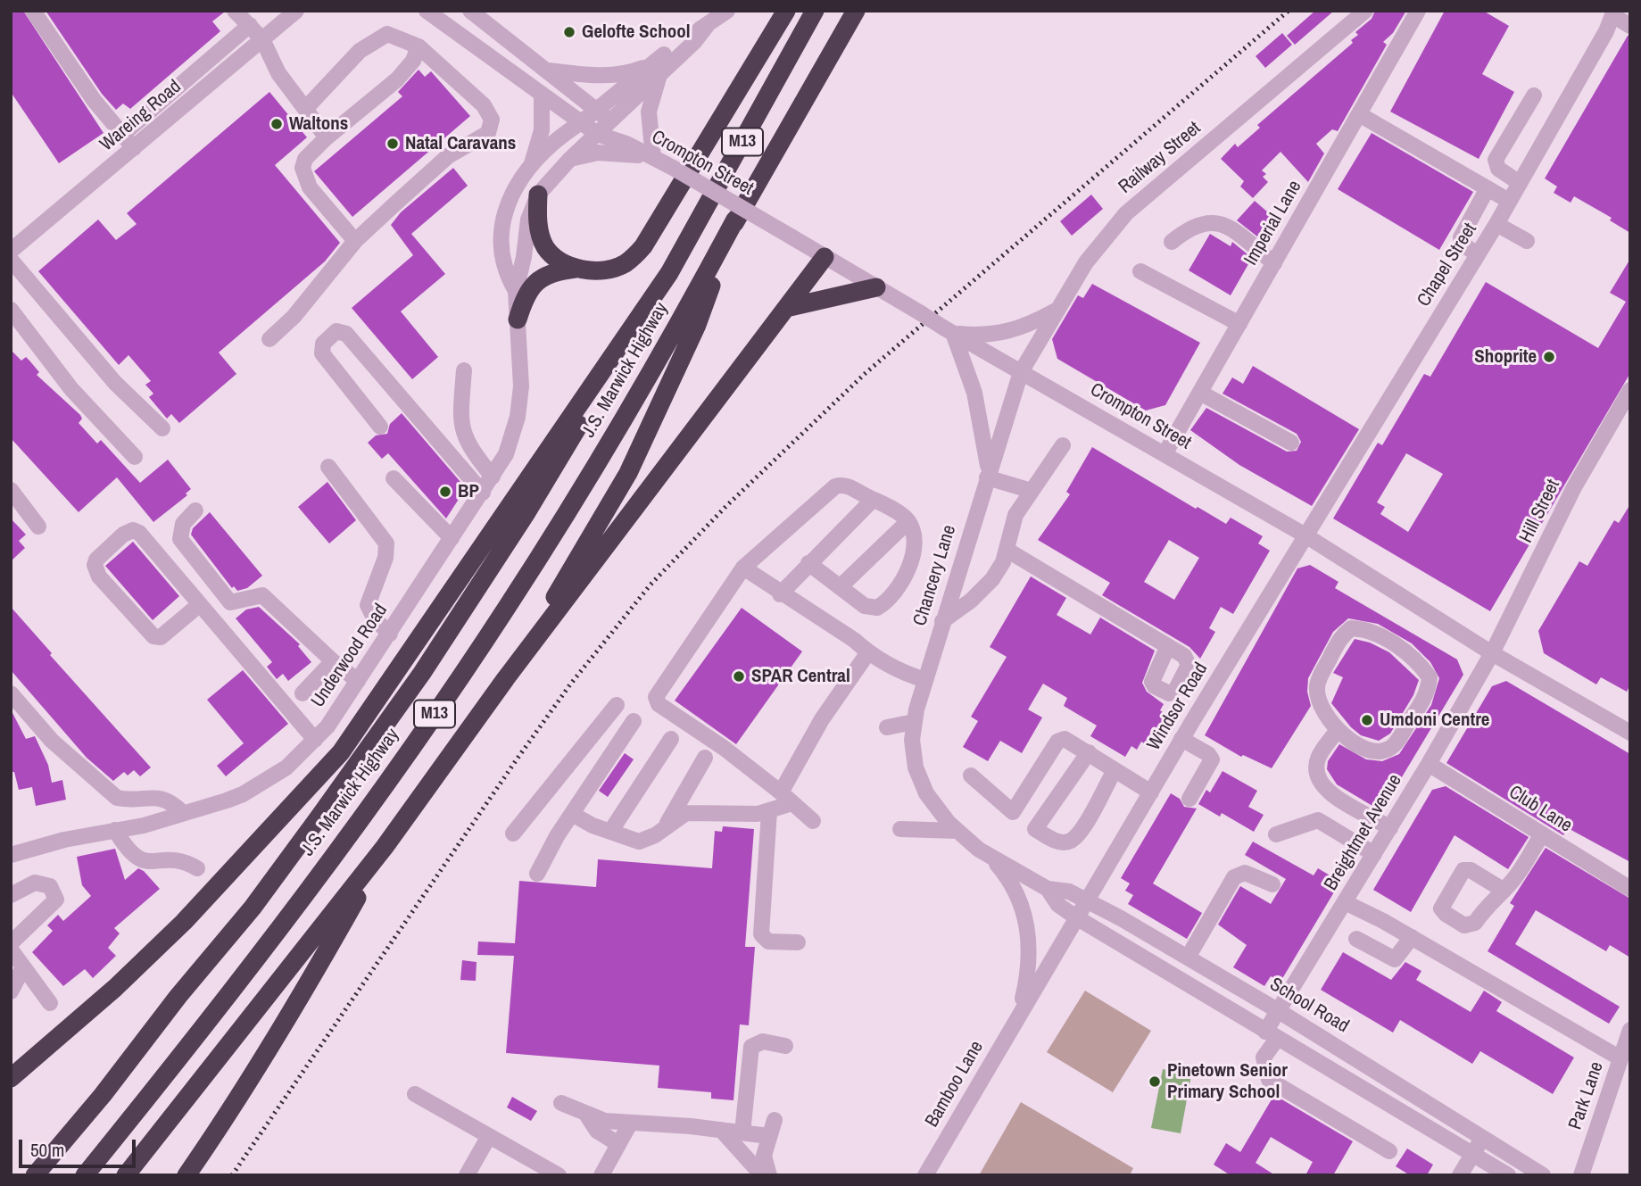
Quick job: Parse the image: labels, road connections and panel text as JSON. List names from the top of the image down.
{
  "streets": {
    "highway": ["M13", "J.S. Marwick Highway"],
    "street": [
      "Wareing Road",
      "Railway Street",
      "Crompton Street",
      "Imperial Lane",
      "Chapel Street",
      "Hill Street",
      "Chancery Lane",
      "Underwood Road",
      "Windsor Road",
      "Club Lane",
      "Breightmet Avenue",
      "School Road",
      "Bamboo Lane",
      "Park Lane"
    ]
  },
  "crossings": [
    ["M13", "J.S. Marwick Highway"],
    ["Railway Street", "Crompton Street"],
    ["Railway Street", "Chancery Lane"],
    ["Crompton Street", "Imperial Lane"],
    ["Crompton Street", "Chapel Street"],
    ["Crompton Street", "Hill Street"],
    ["Crompton Street", "Chancery Lane"],
    ["Crompton Street", "Underwood Road"],
    ["Crompton Street", "Windsor Road"],
    ["Crompton Street", "Breightmet Avenue"],
    ["Chapel Street", "Windsor Road"],
    ["Hill Street", "Breightmet Avenue"],
    ["Chancery Lane", "School Road"],
    ["Windsor Road", "School Road"],
    ["Windsor Road", "Bamboo Lane"],
    ["Club Lane", "Breightmet Avenue"],
    ["Breightmet Avenue", "School Road"],
    ["School Road", "Bamboo Lane"]
  ],
  "places": [
    "Gelofte School",
    "Waltons",
    "Natal Caravans",
    "Shoprite",
    "BP",
    "SPAR Central",
    "Umdoni Centre",
    "Pinetown Senior Primary School"
  ],
  "scale_bar": "50 m"
}
